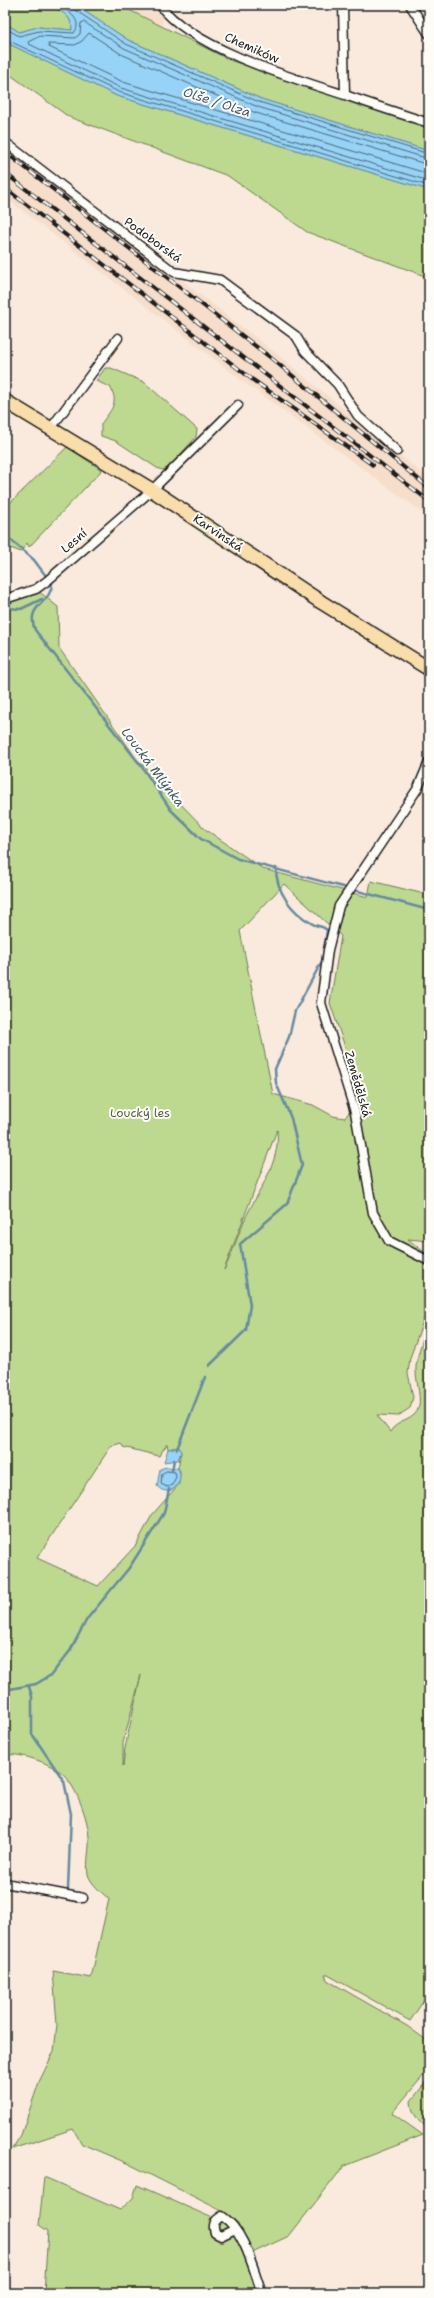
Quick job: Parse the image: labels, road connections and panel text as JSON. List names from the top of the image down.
{
  "streets": {
    "main road": ["Karvinská"],
    "street": [
      "Chemików",
      "Podoborská",
      "Lesní",
      "Zemědělská"
    ]
  },
  "crossings": [
    ["Karvinská", "Lesní"]
  ],
  "water": ["Olše / Olza", "Loucká Mlýnka"],
  "parks": ["Loucký les"]
}
